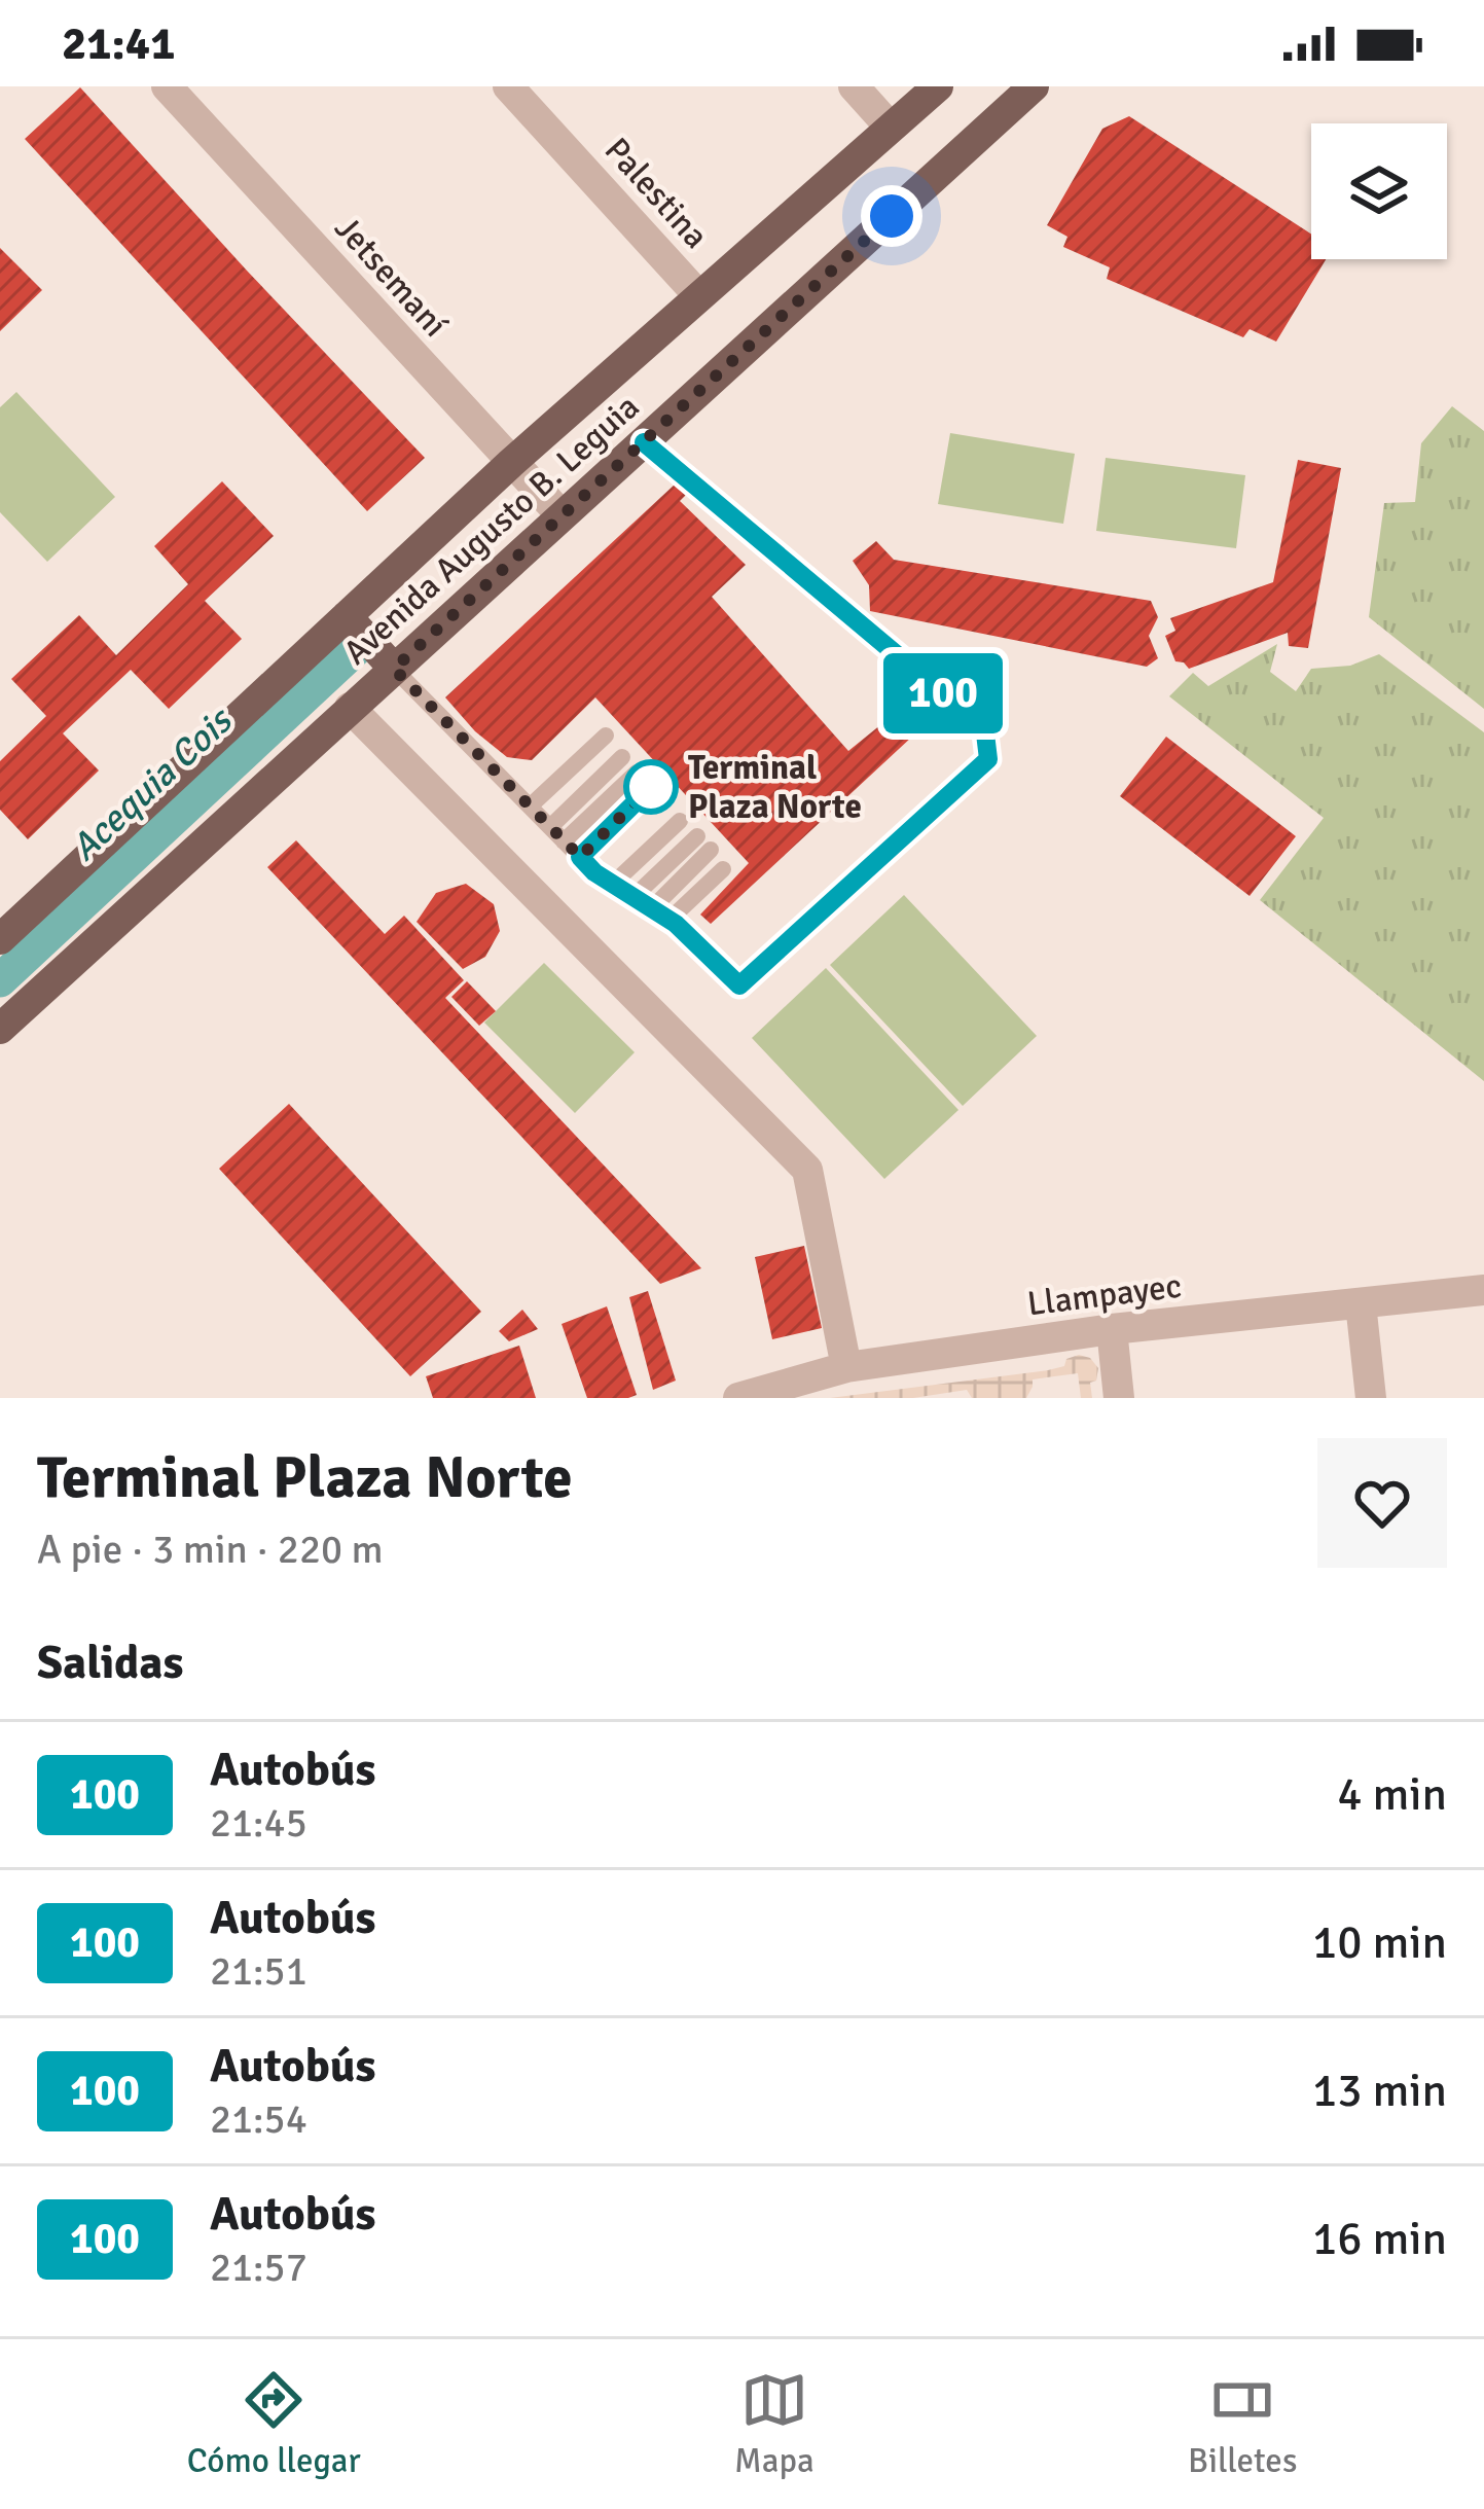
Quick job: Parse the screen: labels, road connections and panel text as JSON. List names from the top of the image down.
{
  "streets": {
    "main road": ["Avenida Augusto B. Leguia"],
    "street": ["Palestina", "Jetsemaní", "Llampayec"]
  },
  "crossings": [
    ["Palestina", "Avenida Augusto B. Leguia"],
    ["Jetsemaní", "Avenida Augusto B. Leguia"]
  ],
  "water": ["Acequia Cois"],
  "places": ["Terminal Plaza Norte"],
  "lines": ["bus line 100"],
  "page": {
    "status": "21:41",
    "on_map": "100",
    "heading": [
      ["Terminal Plaza Norte", "A pie · 3 min · 220 m"],
      "Salidas"
    ],
    "list": [
      {
        "mark": "100",
        "name": "Autobús",
        "note": "21:45",
        "value": "4 min"
      },
      {
        "mark": "100",
        "name": "Autobús",
        "note": "21:51",
        "value": "10 min"
      },
      {
        "mark": "100",
        "name": "Autobús",
        "note": "21:54",
        "value": "13 min"
      },
      {
        "mark": "100",
        "name": "Autobús",
        "note": "21:57",
        "value": "16 min"
      }
    ],
    "tabs": ["Cómo llegar", "Mapa", "Billetes"]
  }
}
